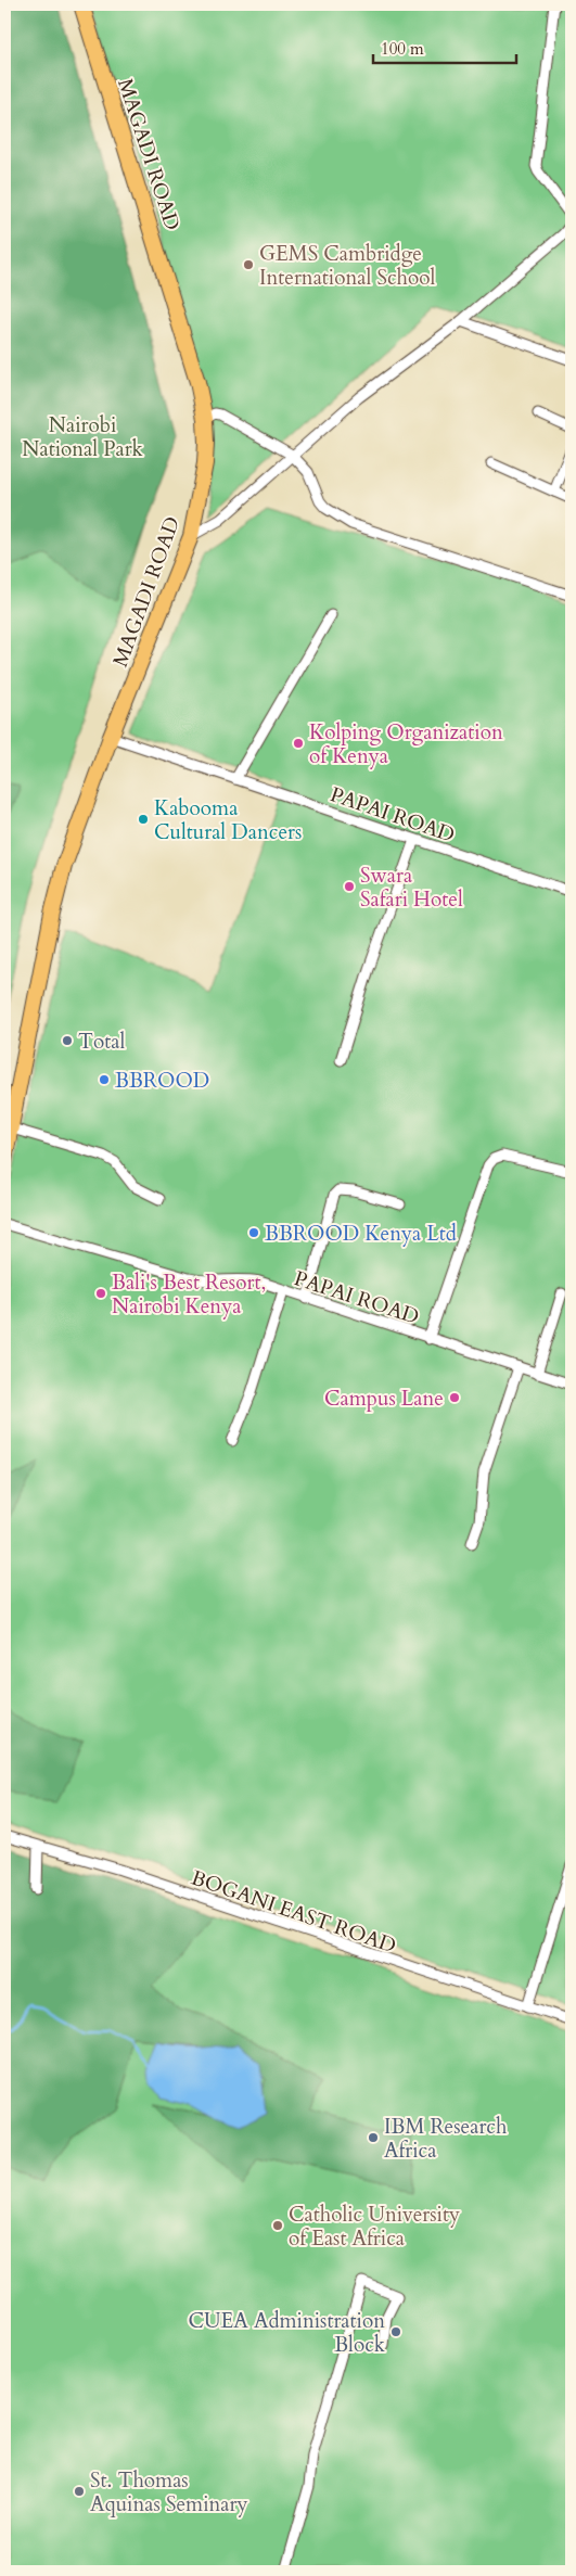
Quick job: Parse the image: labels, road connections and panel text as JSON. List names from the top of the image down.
{
  "streets": {
    "highway": ["MAGADI ROAD"],
    "street": ["PAPAI ROAD", "BOGANI EAST ROAD"]
  },
  "crossings": [
    ["MAGADI ROAD", "PAPAI ROAD"]
  ],
  "parks": ["Nairobi National Park"],
  "places": [
    "GEMS Cambridge International School",
    "Kolping Organization of Kenya",
    "Kabooma Cultural Dancers",
    "Swara Safari Hotel",
    "Total",
    "BBROOD",
    "BBROOD Kenya Ltd",
    "Bali's Best Resort, Nairobi Kenya",
    "Campus Lane",
    "IBM Research Africa",
    "Catholic University of East Africa",
    "CUEA Administration Block",
    "St. Thomas Aquinas Seminary"
  ],
  "scale_bar": "100 m"
}
